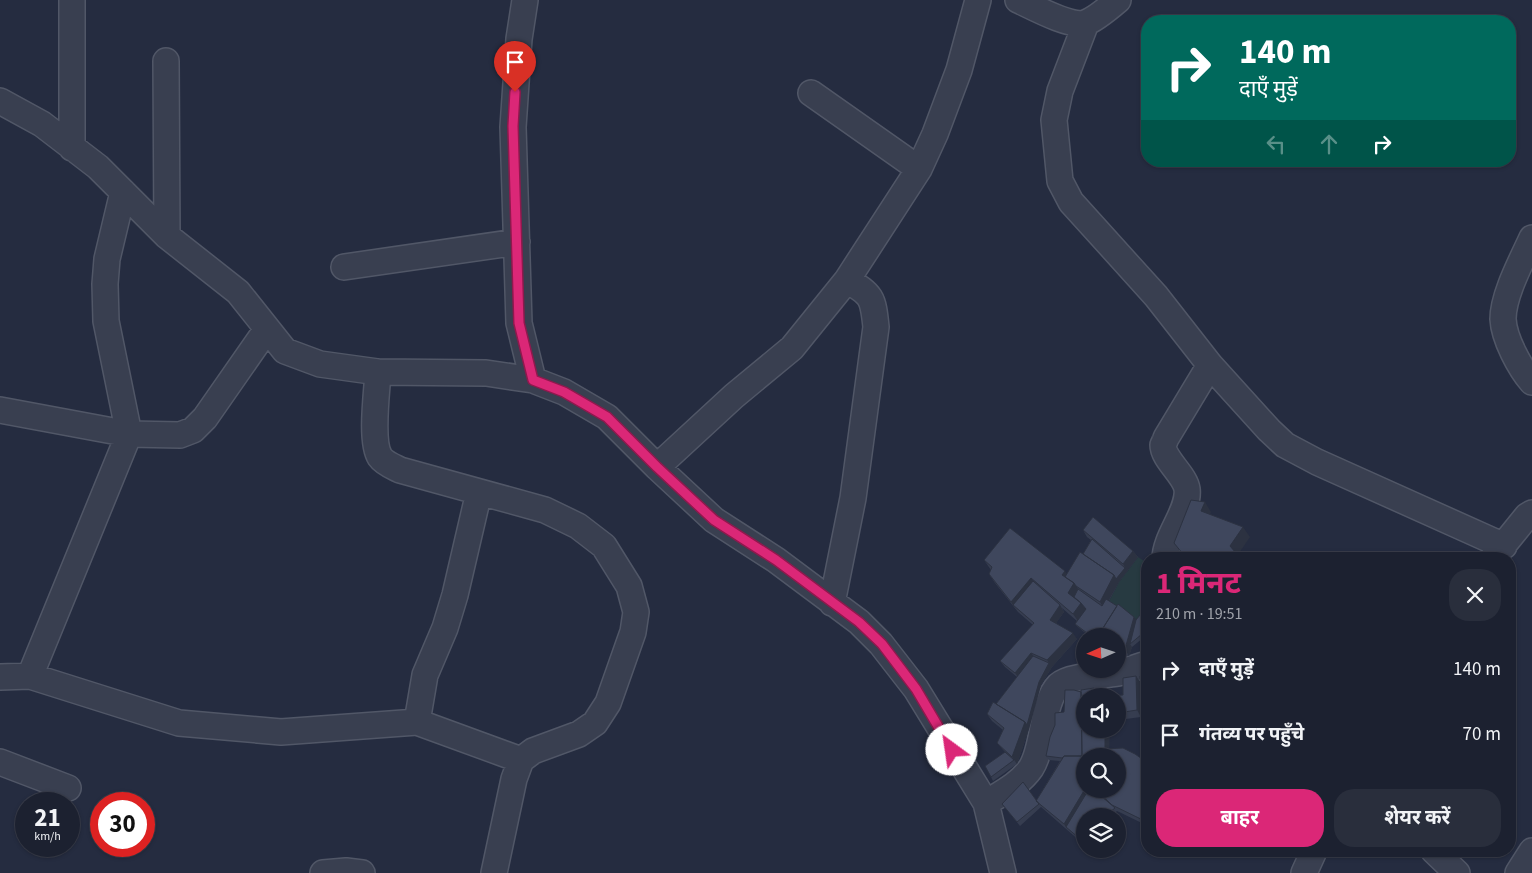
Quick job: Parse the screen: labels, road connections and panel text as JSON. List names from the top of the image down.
{
  "north": "left",
  "page": {
    "turn": ["140 m", "दाएँ मुड़ें"],
    "heading": ["1 मिनट", "210 m · 19:51"],
    "list": [
      {
        "name": "दाएँ मुड़ें",
        "value": "140 m"
      },
      {
        "name": "गंतव्य पर पहुँचे",
        "value": "70 m"
      }
    ],
    "buttons": ["बाहर", "शेयर करें"],
    "speed": "21 km/h",
    "limit": "30"
  }
}
